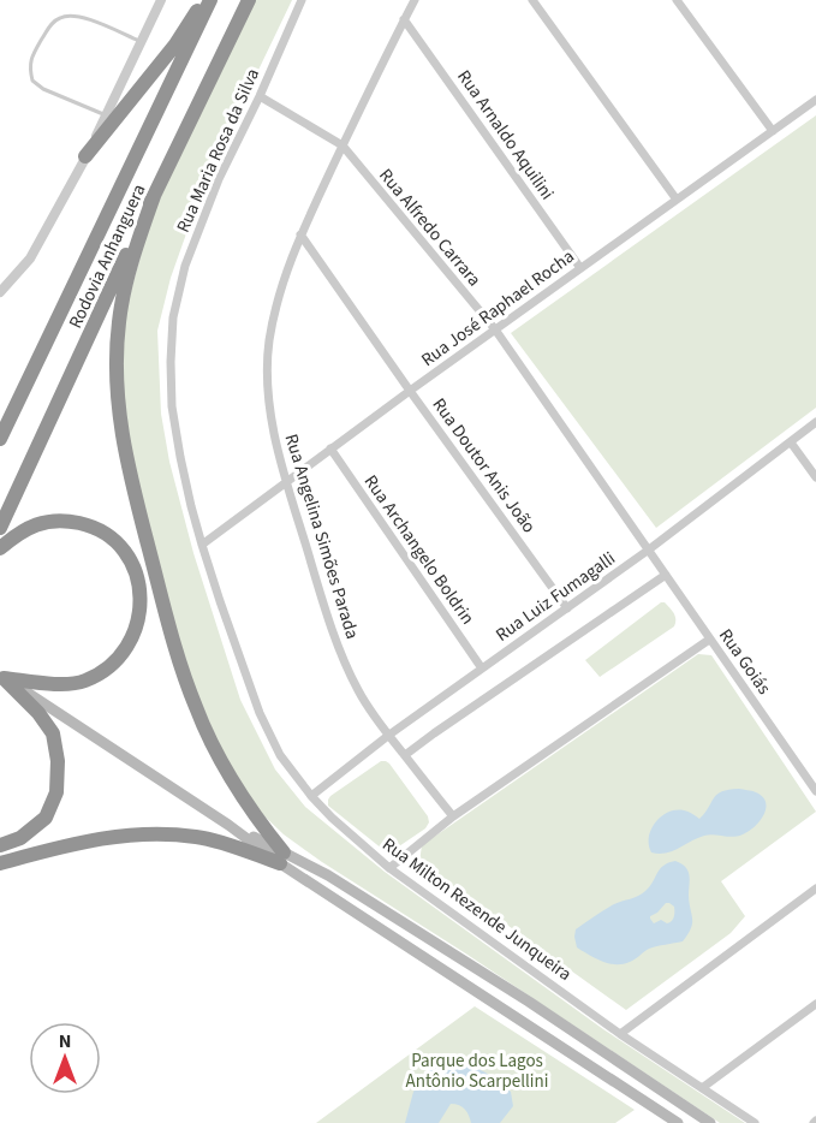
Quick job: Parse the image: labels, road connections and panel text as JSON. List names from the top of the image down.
{
  "streets": {
    "highway": ["Rodovia Anhanguera"],
    "street": [
      "Rua Arnaldo Aquilini",
      "Rua Maria Rosa da Silva",
      "Rua Alfredo Carrara",
      "Rua José Raphael Rocha",
      "Rua Doutor Anis João",
      "Rua Angelina Simões Parada",
      "Rua Archangelo Boldrin",
      "Rua Luiz Fumagalli",
      "Rua Goiás",
      "Rua Milton Rezende Junqueira"
    ]
  },
  "crossings": [
    ["Rua Arnaldo Aquilini", "Rua José Raphael Rocha"],
    ["Rua Arnaldo Aquilini", "Rua Angelina Simões Parada"],
    ["Rua Maria Rosa da Silva", "Rua Alfredo Carrara"],
    ["Rua Maria Rosa da Silva", "Rua Milton Rezende Junqueira"],
    ["Rua Alfredo Carrara", "Rua José Raphael Rocha"],
    ["Rua Alfredo Carrara", "Rua Angelina Simões Parada"],
    ["Rua Alfredo Carrara", "Rua Luiz Fumagalli"],
    ["Rua Alfredo Carrara", "Rua Goiás"],
    ["Rua José Raphael Rocha", "Rua Doutor Anis João"],
    ["Rua José Raphael Rocha", "Rua Angelina Simões Parada"],
    ["Rua José Raphael Rocha", "Rua Archangelo Boldrin"],
    ["Rua José Raphael Rocha", "Rua Milton Rezende Junqueira"],
    ["Rua Doutor Anis João", "Rua Angelina Simões Parada"],
    ["Rua Doutor Anis João", "Rua Luiz Fumagalli"],
    ["Rua Angelina Simões Parada", "Rua Luiz Fumagalli"],
    ["Rua Archangelo Boldrin", "Rua Luiz Fumagalli"],
    ["Rua Luiz Fumagalli", "Rua Goiás"],
    ["Rua Luiz Fumagalli", "Rua Milton Rezende Junqueira"]
  ],
  "parks": ["Parque dos Lagos Antônio Scarpellini"],
  "north": "top"
}
